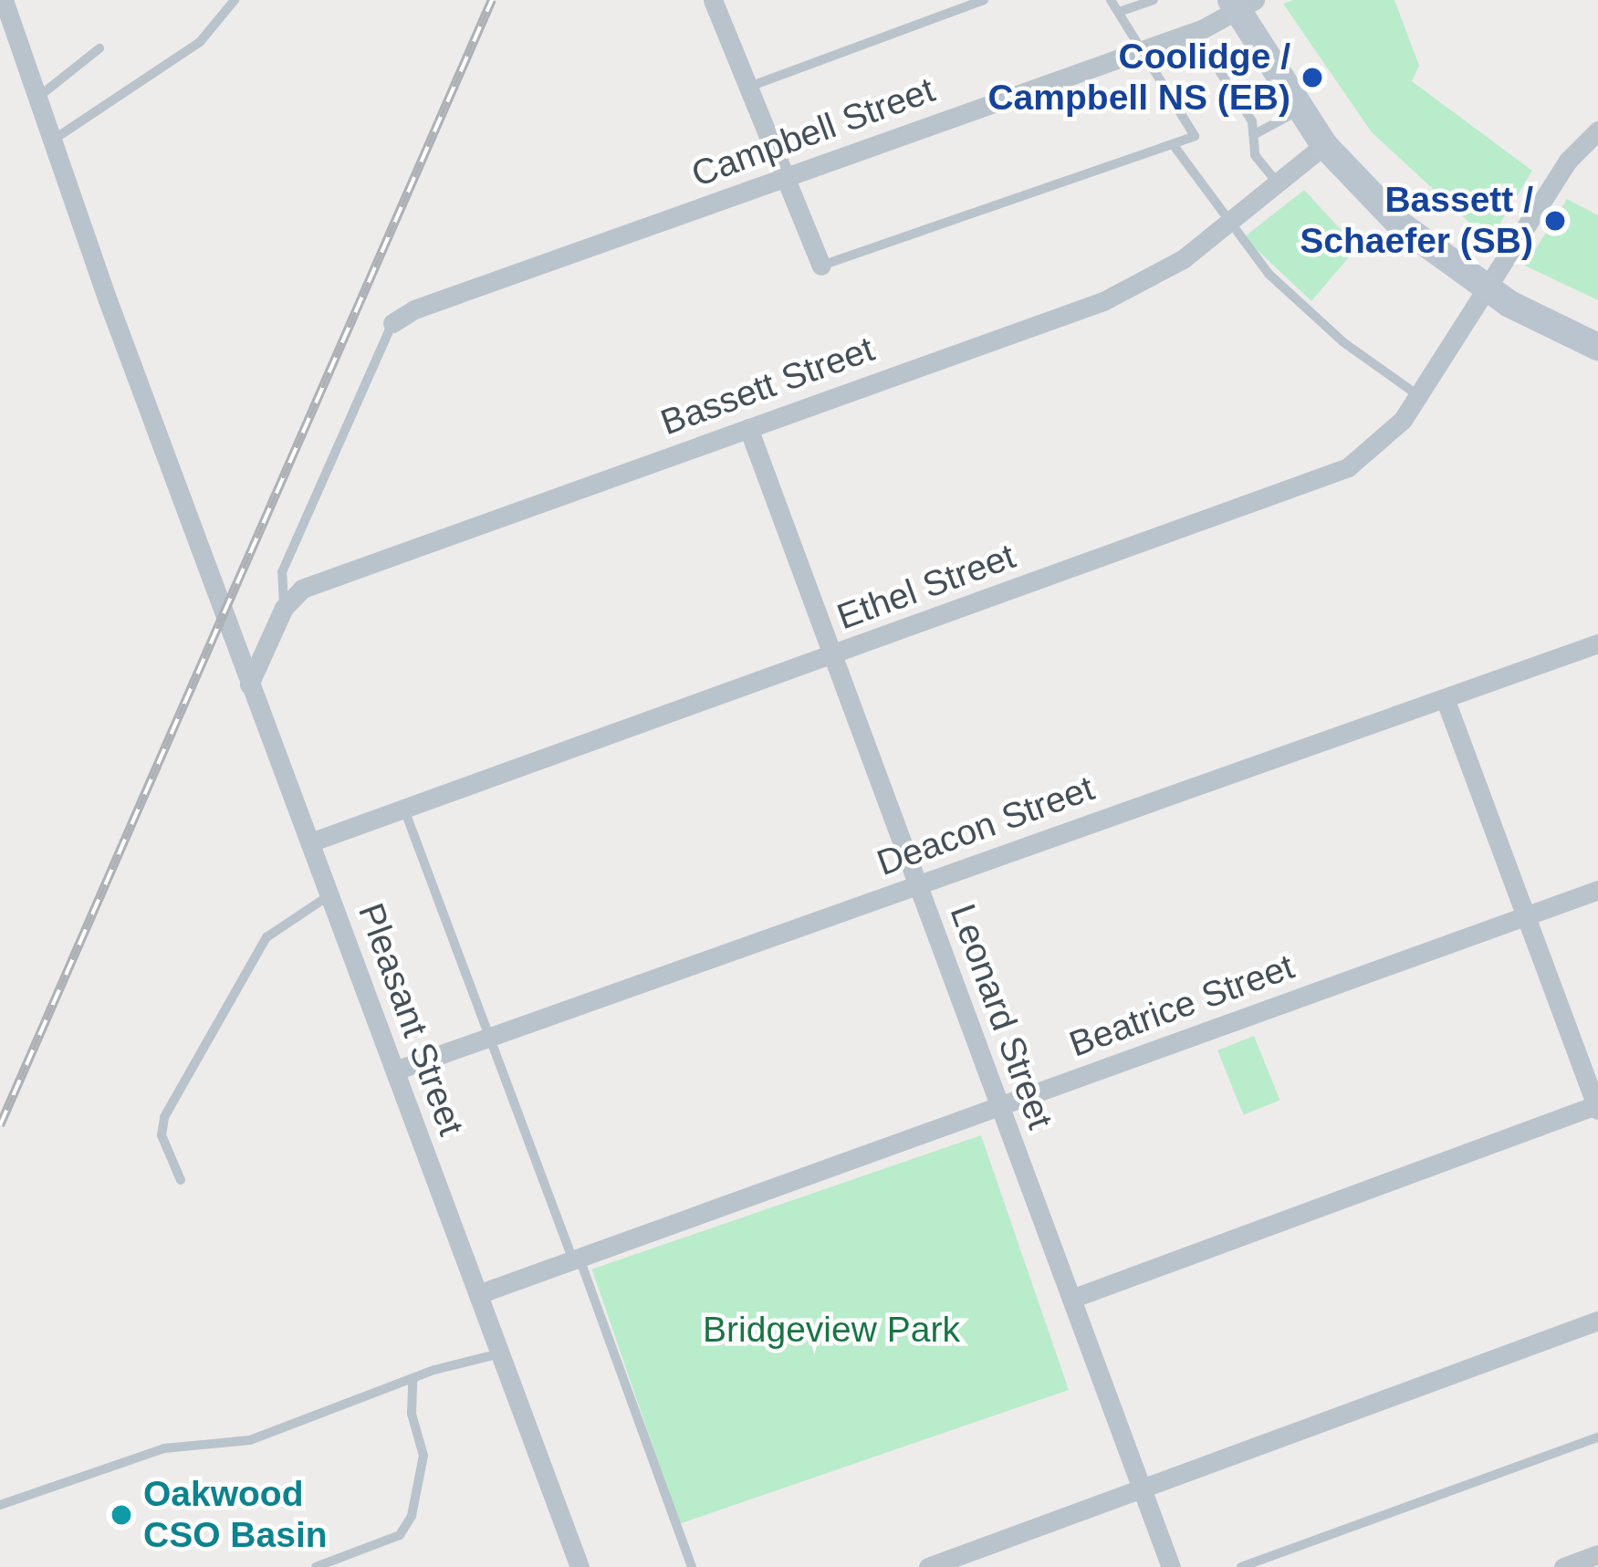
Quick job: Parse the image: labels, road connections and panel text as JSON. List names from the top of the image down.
{
  "streets": {
    "street": [
      "Campbell Street",
      "Bassett Street",
      "Ethel Street",
      "Deacon Street",
      "Beatrice Street",
      "Leonard Street",
      "Pleasant Street"
    ]
  },
  "crossings": [
    ["Bassett Street", "Leonard Street"],
    ["Ethel Street", "Leonard Street"],
    ["Ethel Street", "Pleasant Street"],
    ["Deacon Street", "Leonard Street"],
    ["Deacon Street", "Pleasant Street"],
    ["Beatrice Street", "Leonard Street"],
    ["Beatrice Street", "Pleasant Street"]
  ],
  "parks": ["Bridgeview Park"],
  "places": ["Coolidge / Campbell NS (EB)", "Bassett / Schaefer (SB)", "Oakwood CSO Basin"]
}
